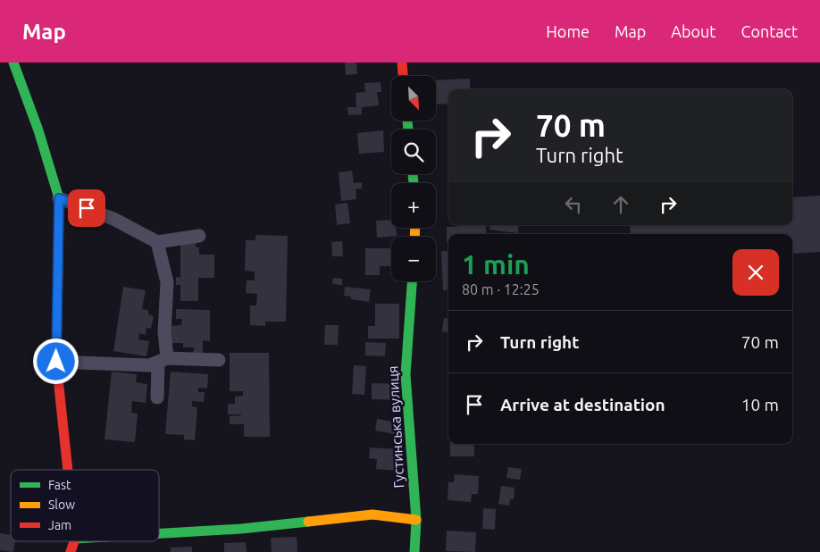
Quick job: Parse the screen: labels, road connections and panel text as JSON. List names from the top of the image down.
{
  "streets": {
    "street": ["Густинська вулиця"]
  },
  "legend": ["Fast", "Slow", "Jam"],
  "north": "bottom right",
  "page": {
    "header": "Map",
    "nav": [
      "Home",
      "Map",
      "About",
      "Contact"
    ],
    "map_buttons": ["+", "−"],
    "turn": ["70 m", "Turn right"],
    "heading": ["1 min", "80 m · 12:25"],
    "list": [
      {
        "name": "Turn right",
        "value": "70 m"
      },
      {
        "name": "Arrive at destination",
        "value": "10 m"
      }
    ]
  }
}
